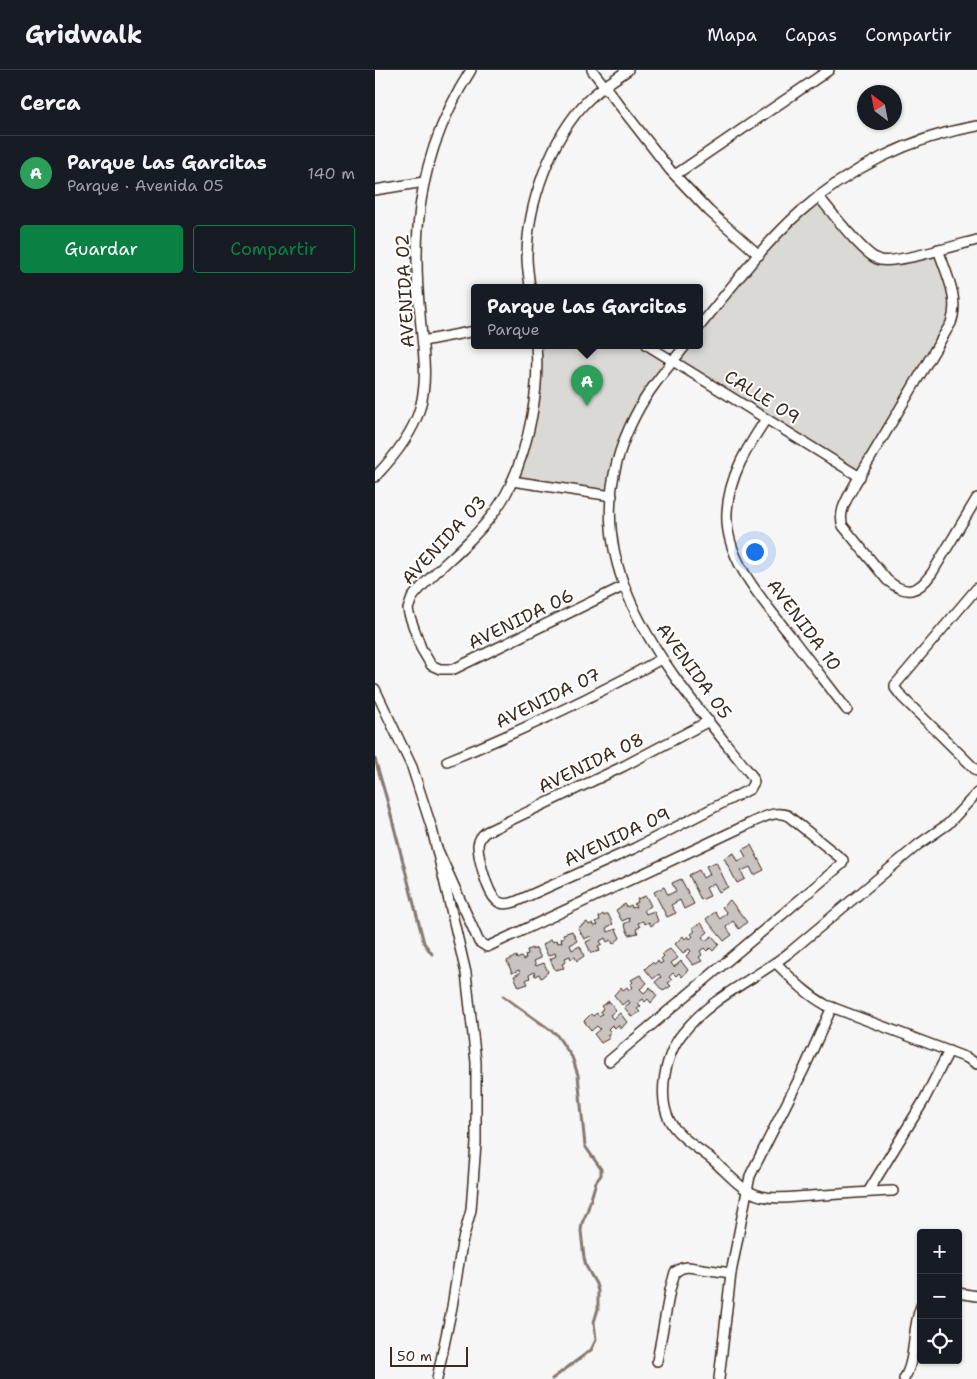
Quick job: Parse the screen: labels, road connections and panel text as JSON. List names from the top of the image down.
{
  "streets": {
    "street": [
      "AVENIDA 02",
      "CALLE 09",
      "AVENIDA 03",
      "AVENIDA 06",
      "AVENIDA 10",
      "AVENIDA 05",
      "AVENIDA 07",
      "AVENIDA 08",
      "AVENIDA 09"
    ]
  },
  "crossings": [
    ["CALLE 09", "AVENIDA 10"],
    ["CALLE 09", "AVENIDA 05"],
    ["AVENIDA 03", "AVENIDA 06"],
    ["AVENIDA 06", "AVENIDA 05"],
    ["AVENIDA 05", "AVENIDA 07"],
    ["AVENIDA 05", "AVENIDA 08"],
    ["AVENIDA 05", "AVENIDA 09"],
    ["AVENIDA 08", "AVENIDA 09"]
  ],
  "scale_bar": "50 m",
  "north": "top left",
  "page": {
    "header": "Gridwalk",
    "nav": ["Mapa", "Capas", "Compartir"],
    "heading": "Cerca",
    "list": [
      {
        "mark": "A",
        "name": "Parque Las Garcitas",
        "note": "Parque · Avenida 05",
        "value": "140 m"
      }
    ],
    "buttons": ["Guardar", "Compartir"],
    "popup": ["Parque Las Garcitas", "Parque"],
    "pins": "A",
    "map_buttons": ["+", "−"],
    "scale": "50 m"
  }
}
